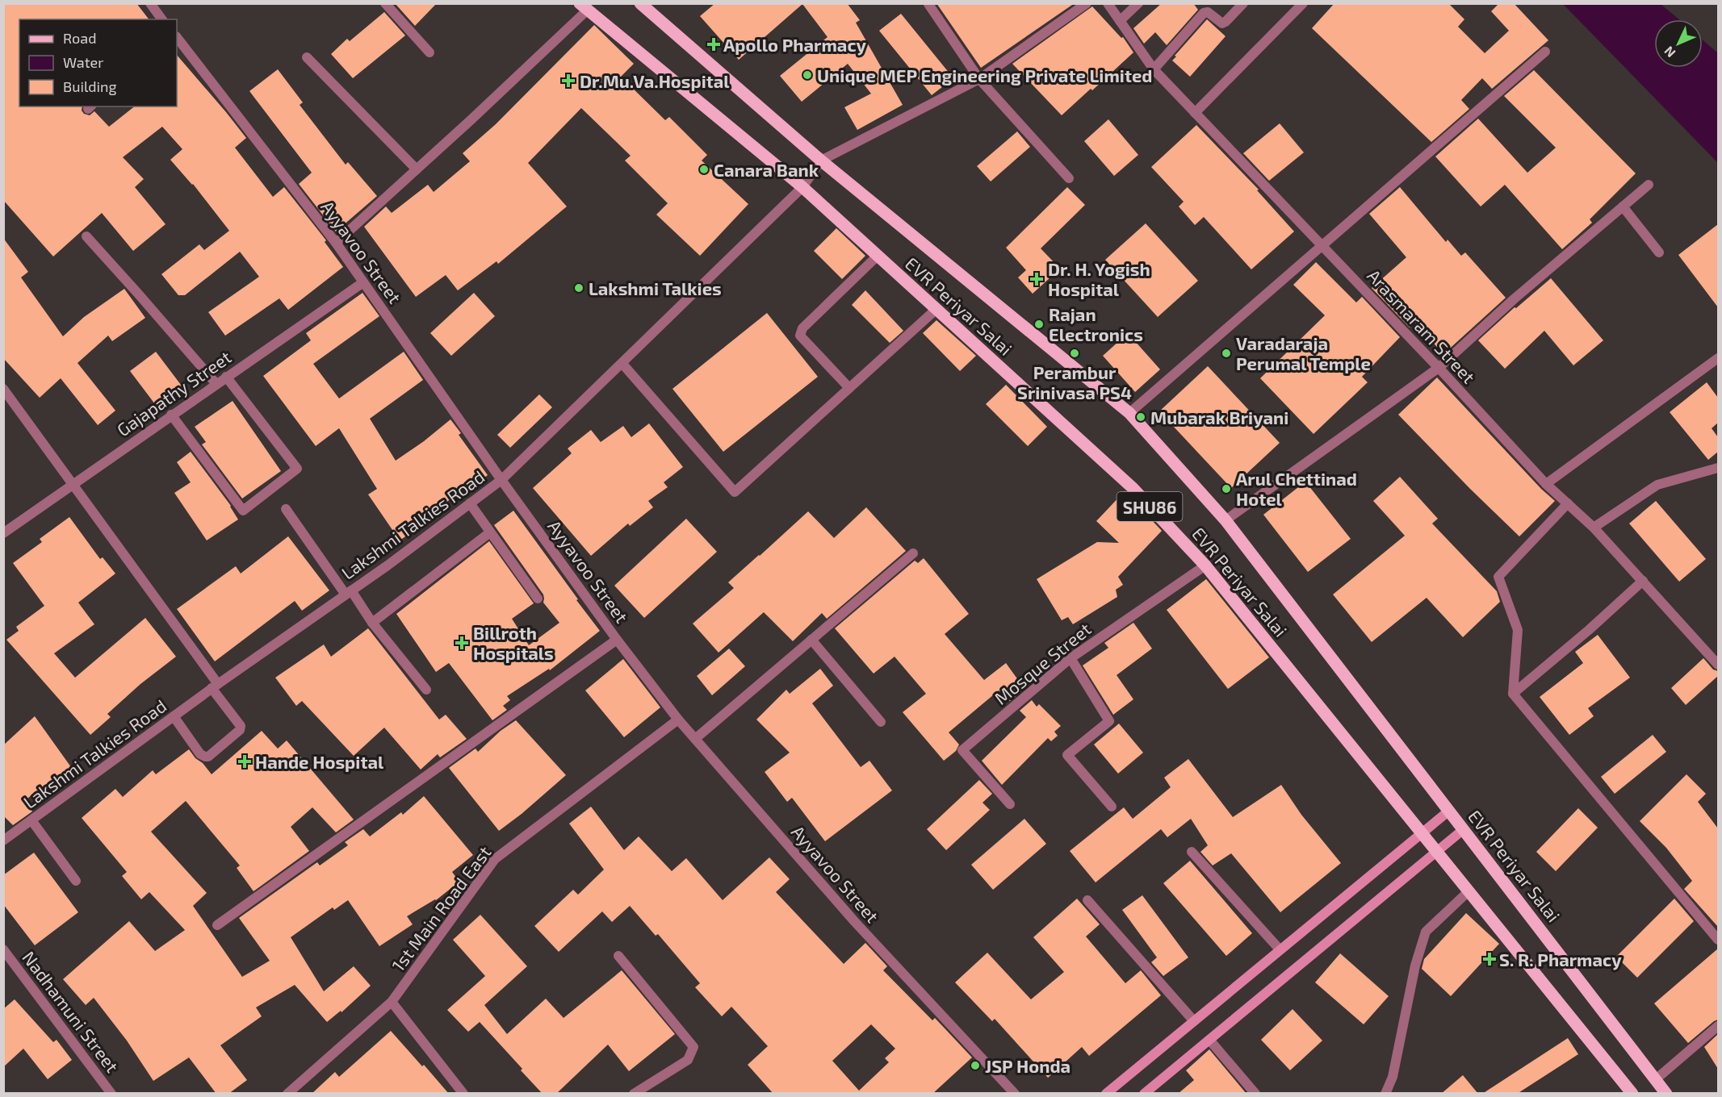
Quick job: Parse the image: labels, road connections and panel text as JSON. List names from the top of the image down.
{
  "streets": {
    "main road": ["EVR Periyar Salai", "SHU86"],
    "street": [
      "Ayyavoo Street",
      "Arasmaram Street",
      "Gajapathy Street",
      "Lakshmi Talkies Road",
      "Mosque Street",
      "1st Main Road East",
      "Nadhamuni Street"
    ]
  },
  "crossings": [
    ["Ayyavoo Street", "Gajapathy Street"],
    ["Ayyavoo Street", "Lakshmi Talkies Road"],
    ["Ayyavoo Street", "1st Main Road East"],
    ["EVR Periyar Salai", "Lakshmi Talkies Road"],
    ["EVR Periyar Salai", "Mosque Street"]
  ],
  "places": {
    "health": [
      "Apollo Pharmacy",
      "Dr.Mu.Va.Hospital",
      "Dr. H. Yogish Hospital",
      "Billroth Hospitals",
      "Hande Hospital",
      "S. R. Pharmacy"
    ],
    "other": [
      "Unique MEP Engineering Private Limited",
      "Canara Bank",
      "Lakshmi Talkies",
      "Rajan Electronics",
      "Perambur Srinivasa PS4",
      "Varadaraja Perumal Temple",
      "Mubarak Briyani",
      "Arul Chettinad Hotel",
      "JSP Honda"
    ]
  },
  "legend": ["Road", "Water", "Building"],
  "north": "bottom left"
}
